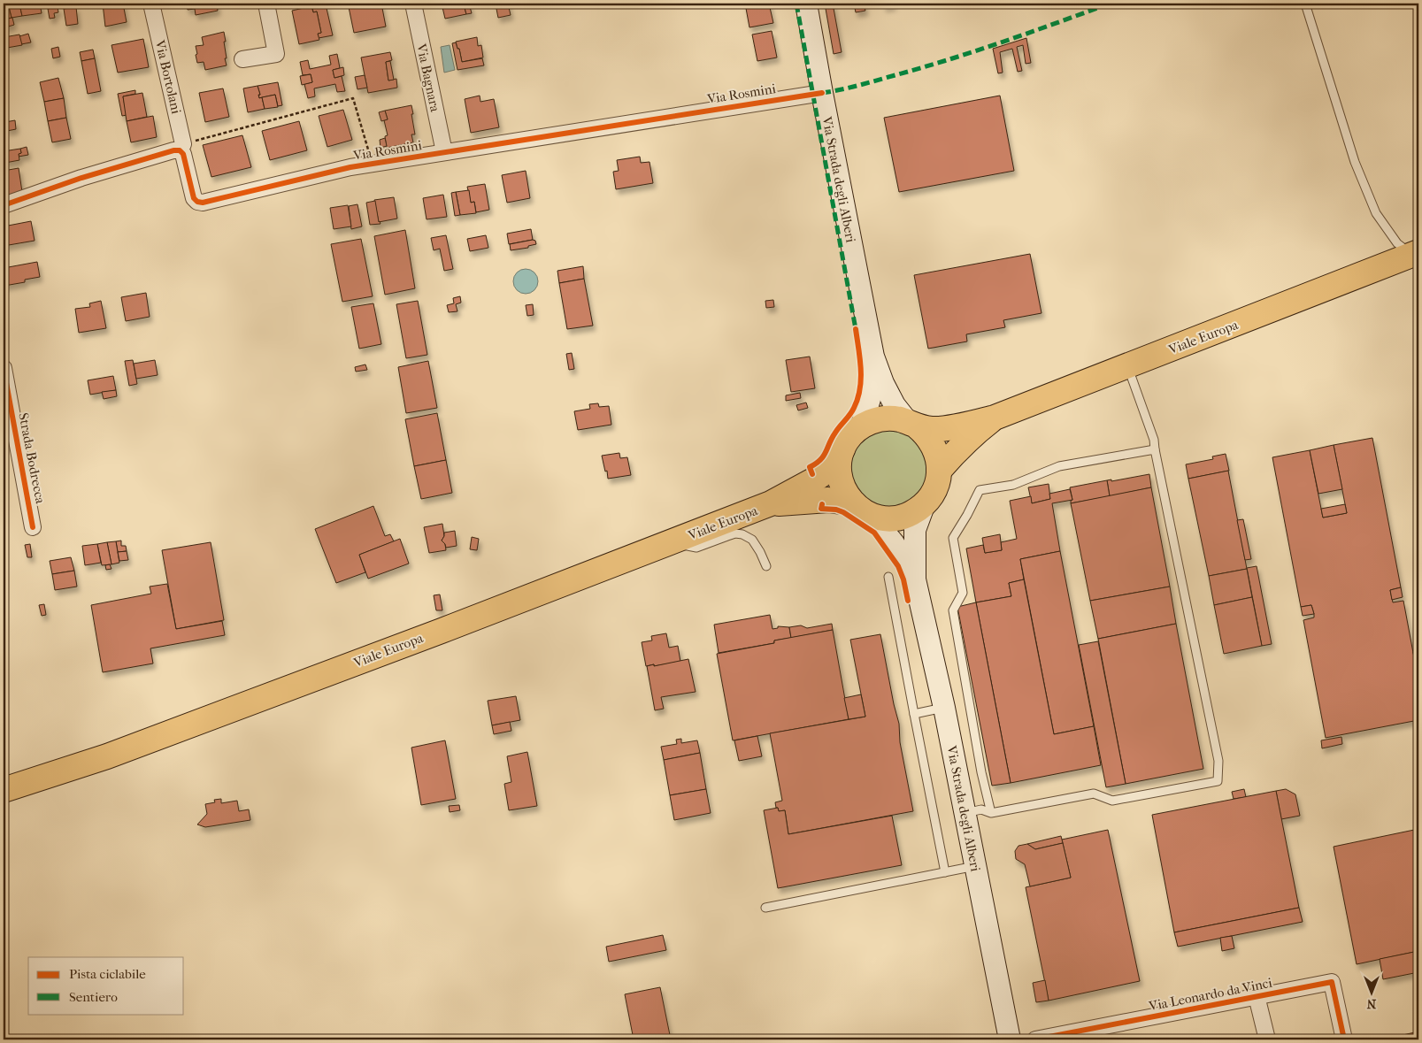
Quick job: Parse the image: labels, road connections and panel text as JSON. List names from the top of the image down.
{
  "streets": {
    "main road": ["Via Strada degli Alberi", "Viale Europa"],
    "street": [
      "Via Bortolani",
      "Via Bagnara",
      "Via Rosmini",
      "Strada Bodrecca",
      "Via Leonardo da Vinci"
    ]
  },
  "crossings": [
    ["Via Bortolani", "Via Rosmini"],
    ["Via Bagnara", "Via Rosmini"],
    ["Via Rosmini", "Via Strada degli Alberi"],
    ["Via Strada degli Alberi", "Viale Europa"]
  ],
  "legend": ["Pista ciclabile", "Sentiero"],
  "north": "bottom"
}
